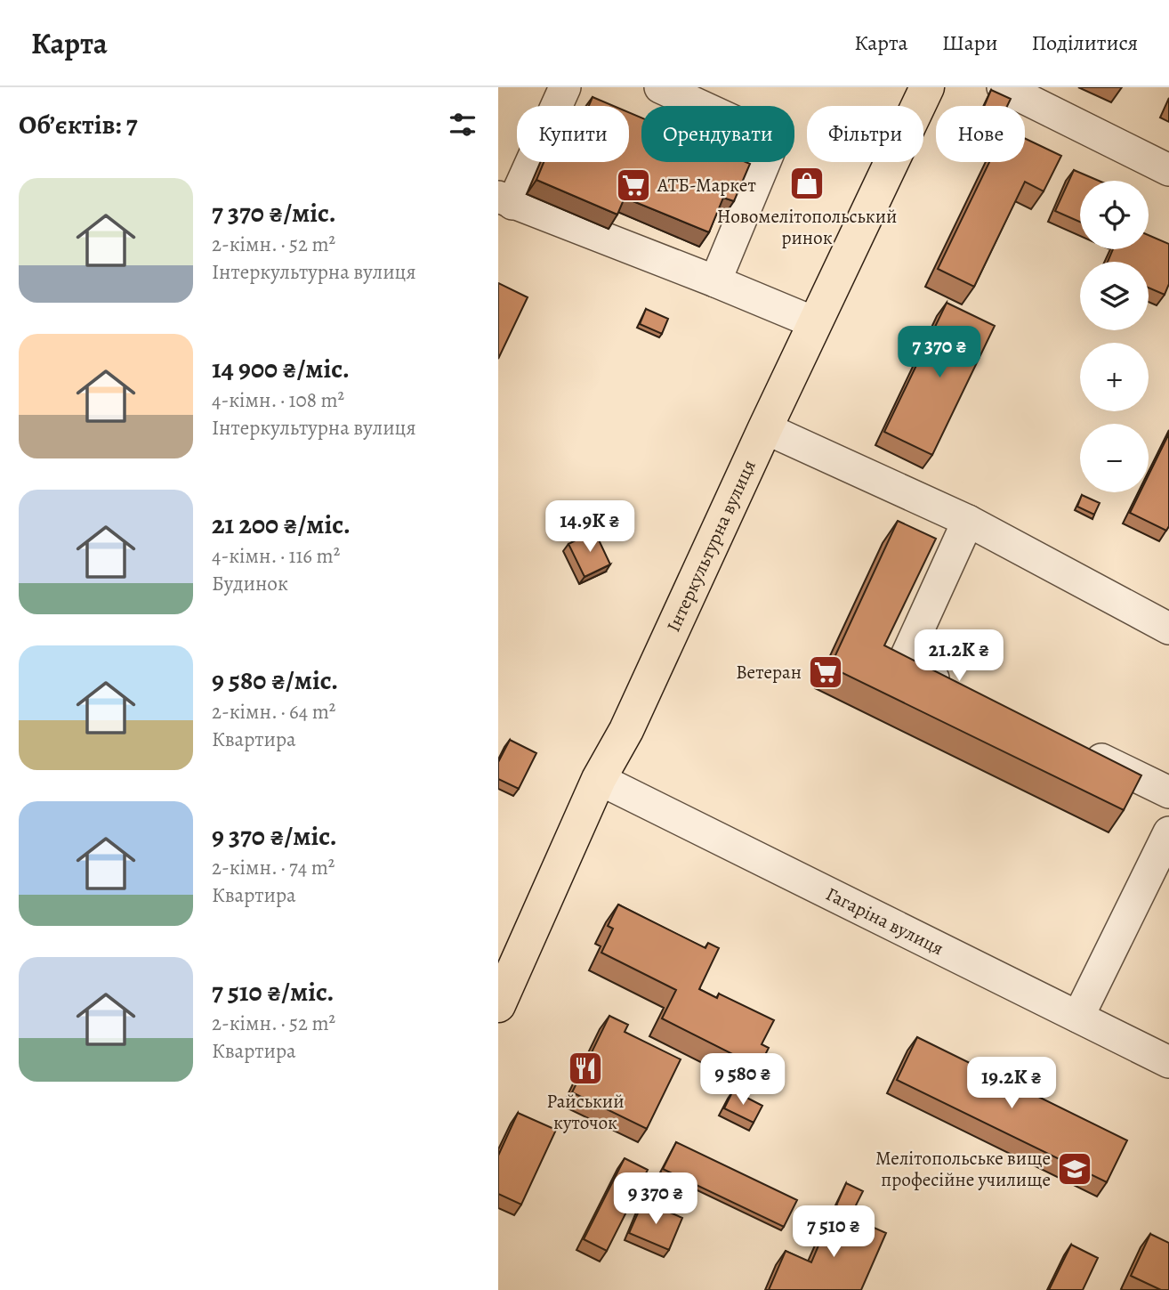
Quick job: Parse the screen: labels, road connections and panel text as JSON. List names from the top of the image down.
{
  "streets": {
    "main road": ["Інтеркультурна вулиця"],
    "street": ["Гагаріна вулиця"]
  },
  "crossings": [
    ["Інтеркультурна вулиця", "Гагаріна вулиця"]
  ],
  "places": {
    "shop": ["Новомелітопольський ринок"],
    "supermarket": ["АТБ-Маркет", "Ветеран"],
    "restaurant": ["Райський куточок"],
    "school or university": ["Мелітопольське вище професійне училище"]
  },
  "page": {
    "header": "Карта",
    "nav": ["Карта", "Шари", "Поділитися"],
    "heading": "Об’єктів: 7",
    "chip": [
      "Купити",
      "Орендувати",
      "Фільтри",
      "Нове"
    ],
    "list": [
      {
        "name": "7 370 ₴/міс.",
        "note": "2-кімн. · 52 m² · Інтеркультурна вулиця"
      },
      {
        "name": "14 900 ₴/міс.",
        "note": "4-кімн. · 108 m² · Інтеркультурна вулиця"
      },
      {
        "name": "21 200 ₴/міс.",
        "note": "4-кімн. · 116 m² · Будинок"
      },
      {
        "name": "9 580 ₴/міс.",
        "note": "2-кімн. · 64 m² · Квартира"
      },
      {
        "name": "9 370 ₴/міс.",
        "note": "2-кімн. · 74 m² · Квартира"
      },
      {
        "name": "7 510 ₴/міс.",
        "note": "2-кімн. · 52 m² · Квартира"
      }
    ],
    "map_buttons": ["+", "−"],
    "price": [
      "7 370 ₴",
      "14.9K ₴",
      "21.2K ₴",
      "9 580 ₴",
      "19.2K ₴",
      "9 370 ₴",
      "7 510 ₴"
    ]
  }
}
